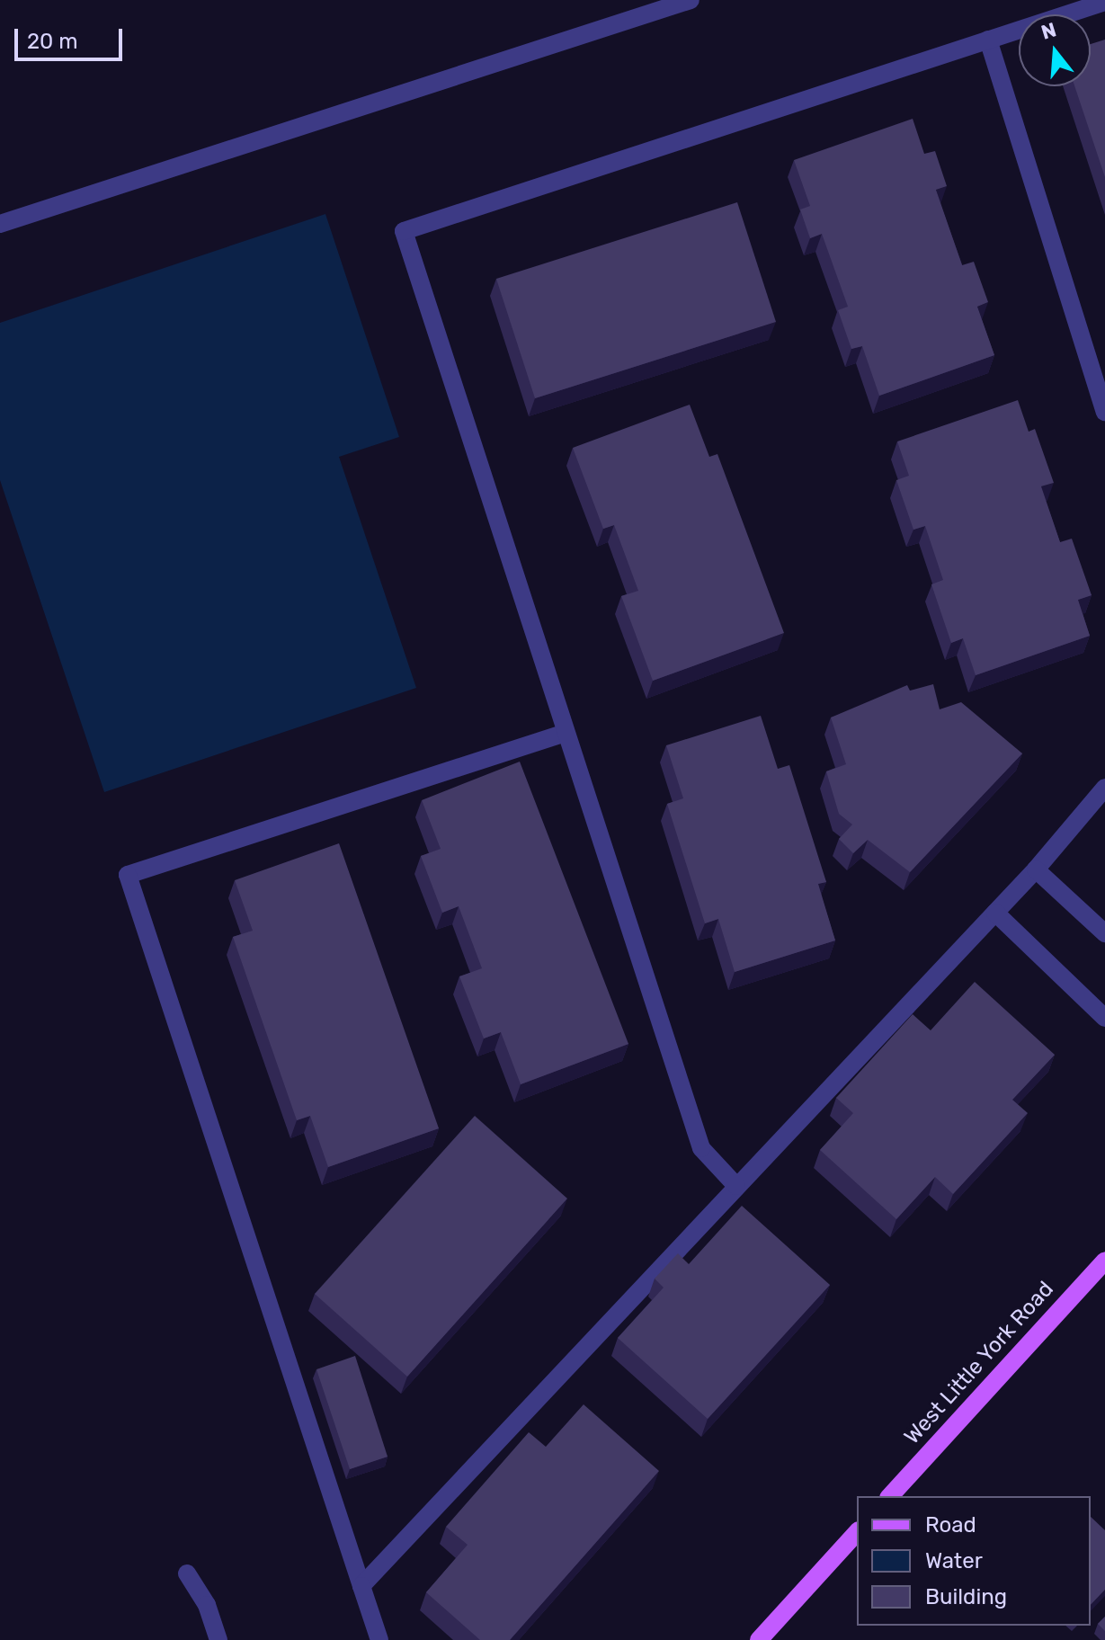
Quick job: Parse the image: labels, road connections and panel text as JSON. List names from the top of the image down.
{
  "streets": {
    "main road": ["West Little York Road"]
  },
  "legend": ["Road", "Water", "Building"],
  "scale_bar": "20 m",
  "north": "top"
}
